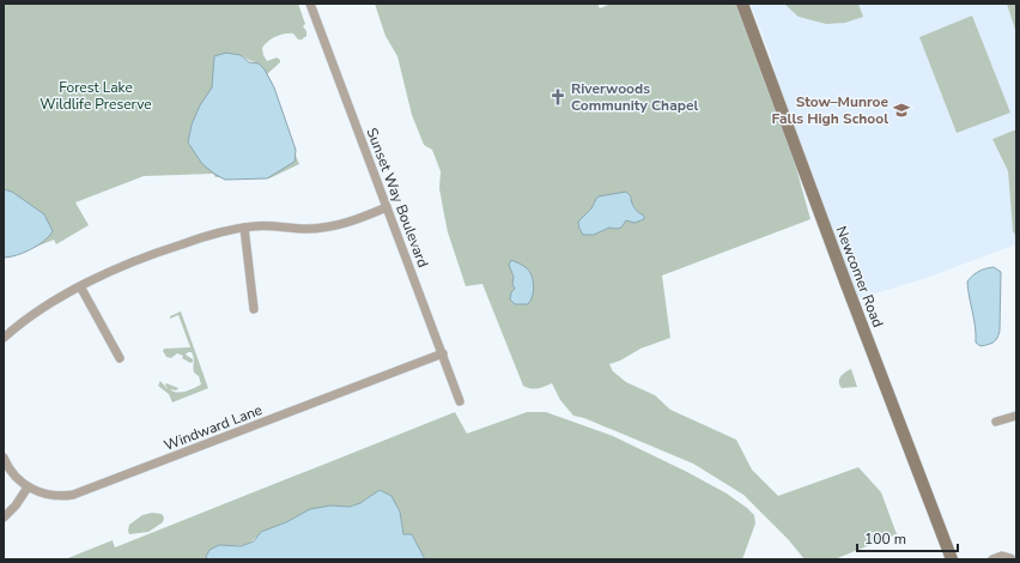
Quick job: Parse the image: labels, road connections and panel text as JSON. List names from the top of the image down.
{
  "streets": {
    "street": ["Sunset Way Boulevard", "Newcomer Road", "Windward Lane"]
  },
  "crossings": [
    ["Sunset Way Boulevard", "Windward Lane"]
  ],
  "parks": ["Forest Lake Wildlife Preserve"],
  "places": {
    "church": ["Riverwoods Community Chapel"],
    "school or university": ["Stow–Munroe Falls High School"]
  },
  "scale_bar": "100 m"
}
